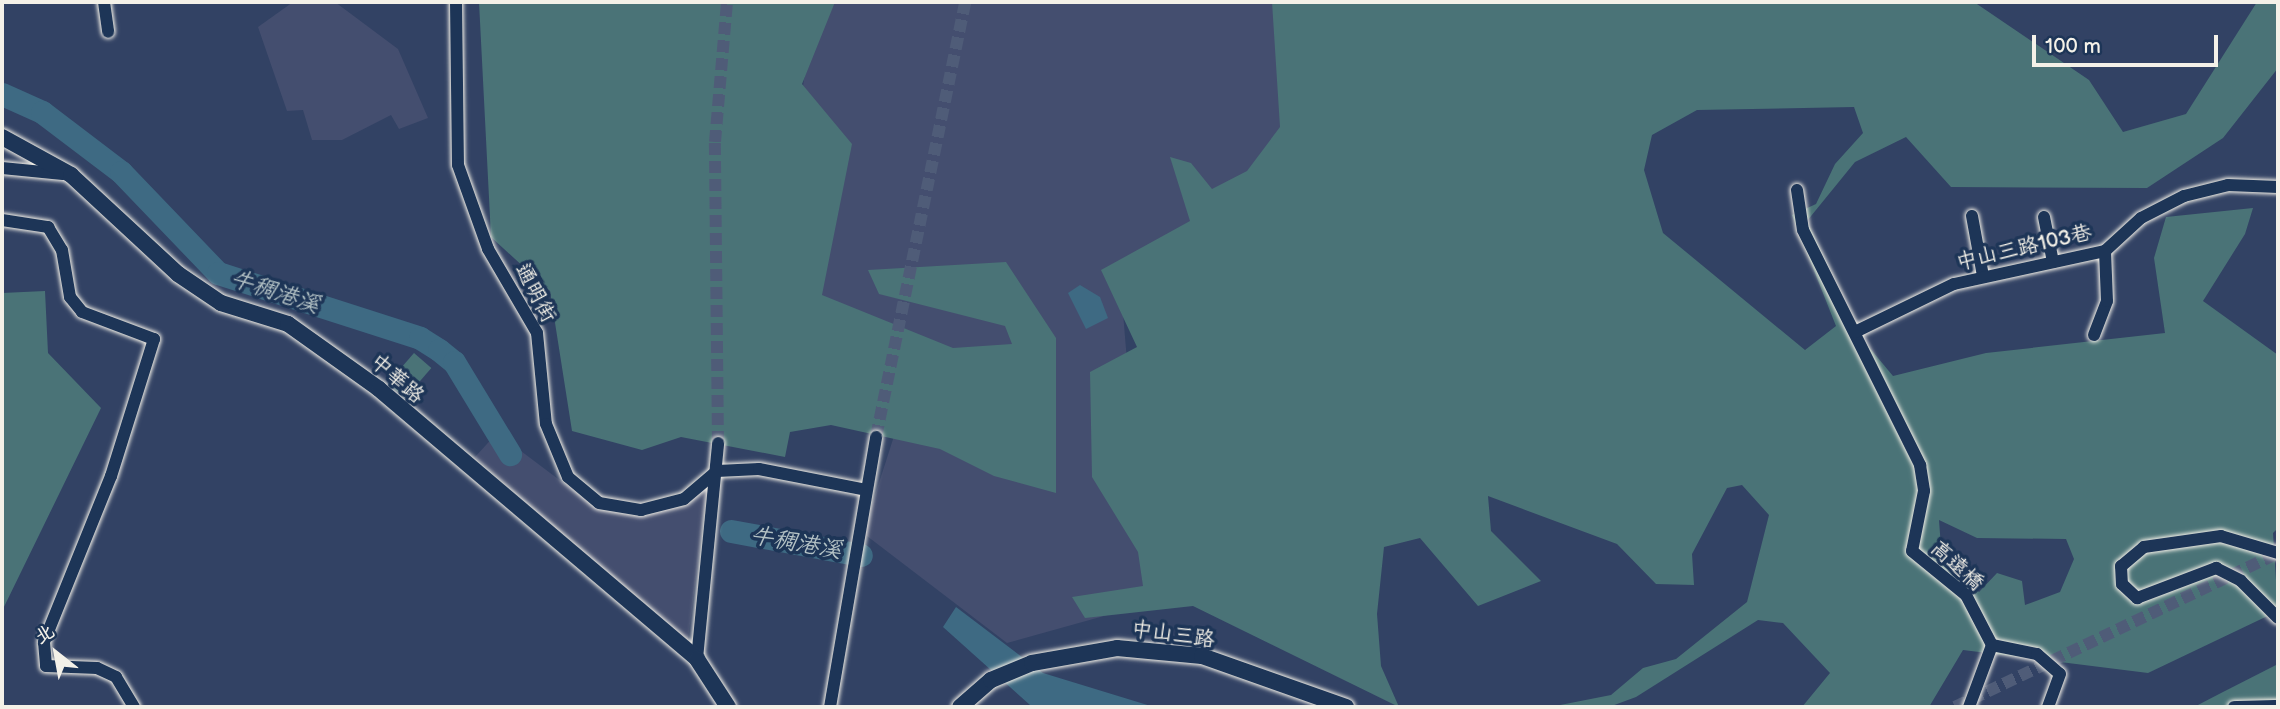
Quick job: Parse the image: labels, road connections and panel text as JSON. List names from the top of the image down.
{
  "streets": {
    "street": [
      "中山三路103巷",
      "通明街",
      "中華路",
      "高遠橋",
      "中山三路"
    ]
  },
  "crossings": [
    ["中山三路103巷", "高遠橋"]
  ],
  "water": ["牛稠港溪"],
  "scale_bar": "100 m",
  "north": "top left"
}
